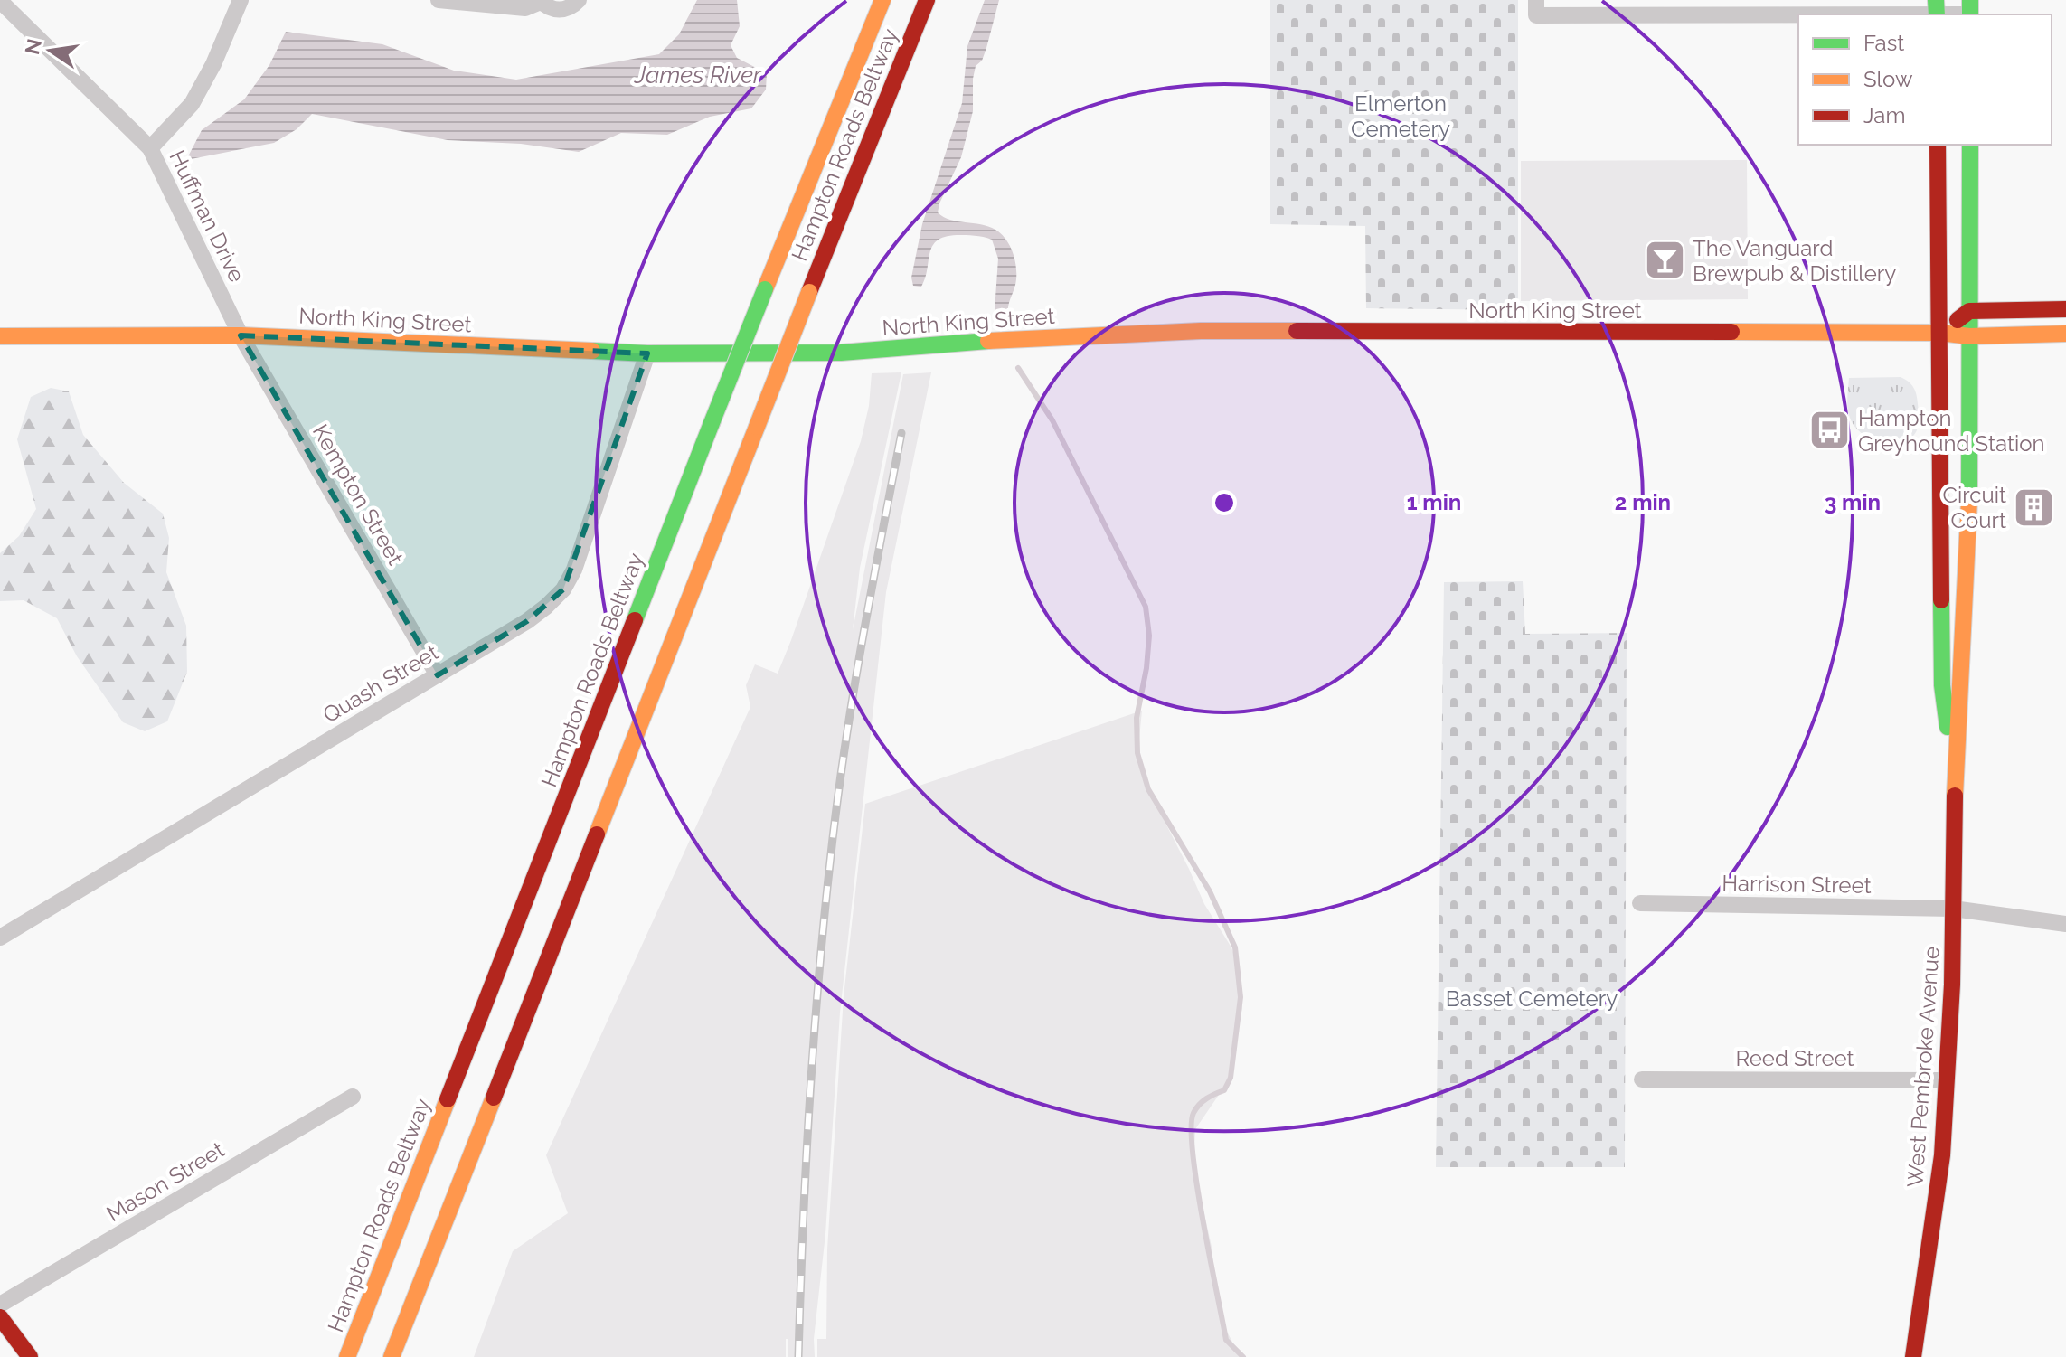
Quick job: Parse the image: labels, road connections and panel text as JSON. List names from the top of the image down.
{
  "streets": {
    "main road": ["Hampton Roads Beltway", "North King Street", "West Pembroke Avenue"],
    "street": [
      "Huffman Drive",
      "Kempton Street",
      "Quash Street",
      "Harrison Street",
      "Reed Street",
      "Mason Street"
    ]
  },
  "crossings": [
    ["Huffman Drive", "North King Street"],
    ["Huffman Drive", "Kempton Street"],
    ["North King Street", "Kempton Street"],
    ["North King Street", "Quash Street"],
    ["North King Street", "West Pembroke Avenue"],
    ["Kempton Street", "Quash Street"],
    ["Harrison Street", "West Pembroke Avenue"],
    ["Reed Street", "West Pembroke Avenue"]
  ],
  "water": ["James River"],
  "parks": ["Elmerton Cemetery", "Basset Cemetery"],
  "places": {
    "bar": ["The Vanguard Brewpub & Distillery"],
    "bus stop": ["Hampton Greyhound Station"],
    "building": ["Circuit Court"]
  },
  "legend": ["Fast", "Slow", "Jam"],
  "north": "left",
  "rings": ["1 min", "2 min", "3 min"]
}
